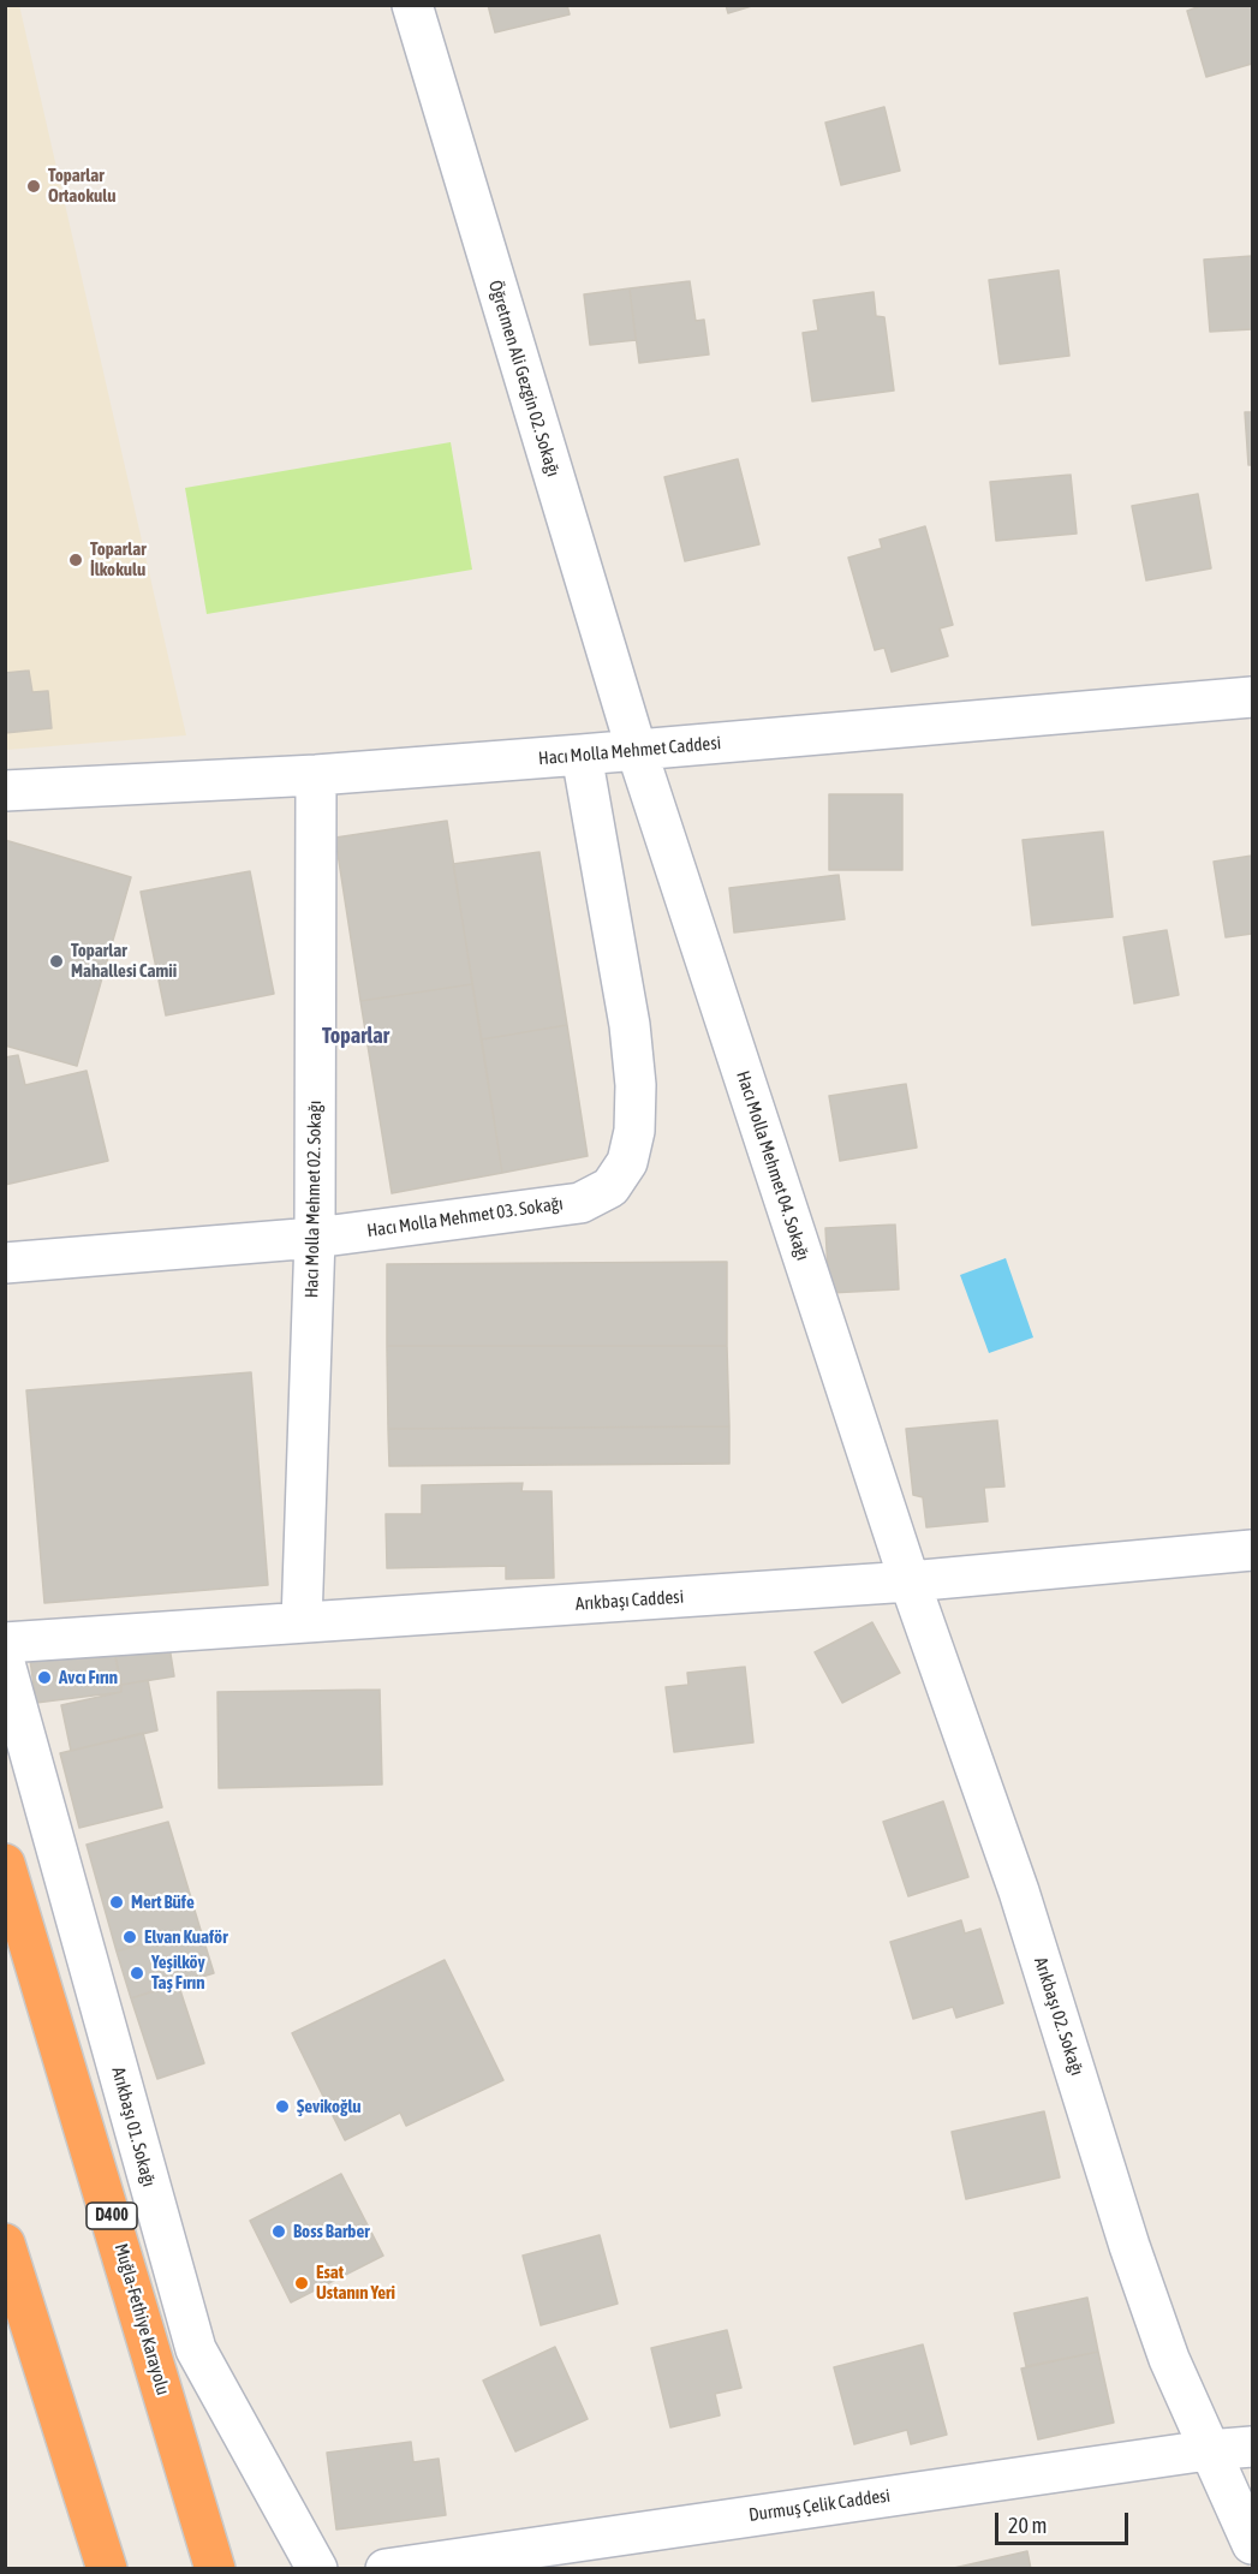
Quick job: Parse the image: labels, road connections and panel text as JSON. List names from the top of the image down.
{
  "streets": {
    "highway": ["D400", "Muğla-Fethiye Karayolu"],
    "street": [
      "Öğretmen Ali Gezgin 02. Sokağı",
      "Hacı Molla Mehmet Caddesi",
      "Hacı Molla Mehmet 04. Sokağı",
      "Hacı Molla Mehmet 02. Sokağı",
      "Hacı Molla Mehmet 03. Sokağı",
      "Arıkbaşı Caddesi",
      "Arıkbaşı 02. Sokağı",
      "Arıkbaşı 01. Sokağı",
      "Durmuş Çelik Caddesi"
    ]
  },
  "crossings": [
    ["Öğretmen Ali Gezgin 02. Sokağı", "Hacı Molla Mehmet Caddesi"],
    ["Öğretmen Ali Gezgin 02. Sokağı", "Hacı Molla Mehmet 04. Sokağı"],
    ["Hacı Molla Mehmet Caddesi", "Hacı Molla Mehmet 04. Sokağı"],
    ["Hacı Molla Mehmet Caddesi", "Hacı Molla Mehmet 02. Sokağı"],
    ["Hacı Molla Mehmet Caddesi", "Hacı Molla Mehmet 03. Sokağı"],
    ["Hacı Molla Mehmet 04. Sokağı", "Arıkbaşı Caddesi"],
    ["Hacı Molla Mehmet 04. Sokağı", "Arıkbaşı 02. Sokağı"],
    ["Hacı Molla Mehmet 02. Sokağı", "Hacı Molla Mehmet 03. Sokağı"],
    ["Hacı Molla Mehmet 02. Sokağı", "Arıkbaşı Caddesi"],
    ["Arıkbaşı Caddesi", "Arıkbaşı 02. Sokağı"],
    ["Arıkbaşı 02. Sokağı", "Durmuş Çelik Caddesi"]
  ],
  "districts": ["Toparlar"],
  "places": [
    "Toparlar Ortaokulu",
    "Toparlar İlkokulu",
    "Toparlar Mahallesi Camii",
    "Avcı Fırın",
    "Mert Büfe",
    "Elvan Kuaför",
    "Yeşilköy Taş Fırın",
    "Şevikoğlu",
    "Boss Barber",
    "Esat Ustanın Yeri"
  ],
  "scale_bar": "20 m"
}
